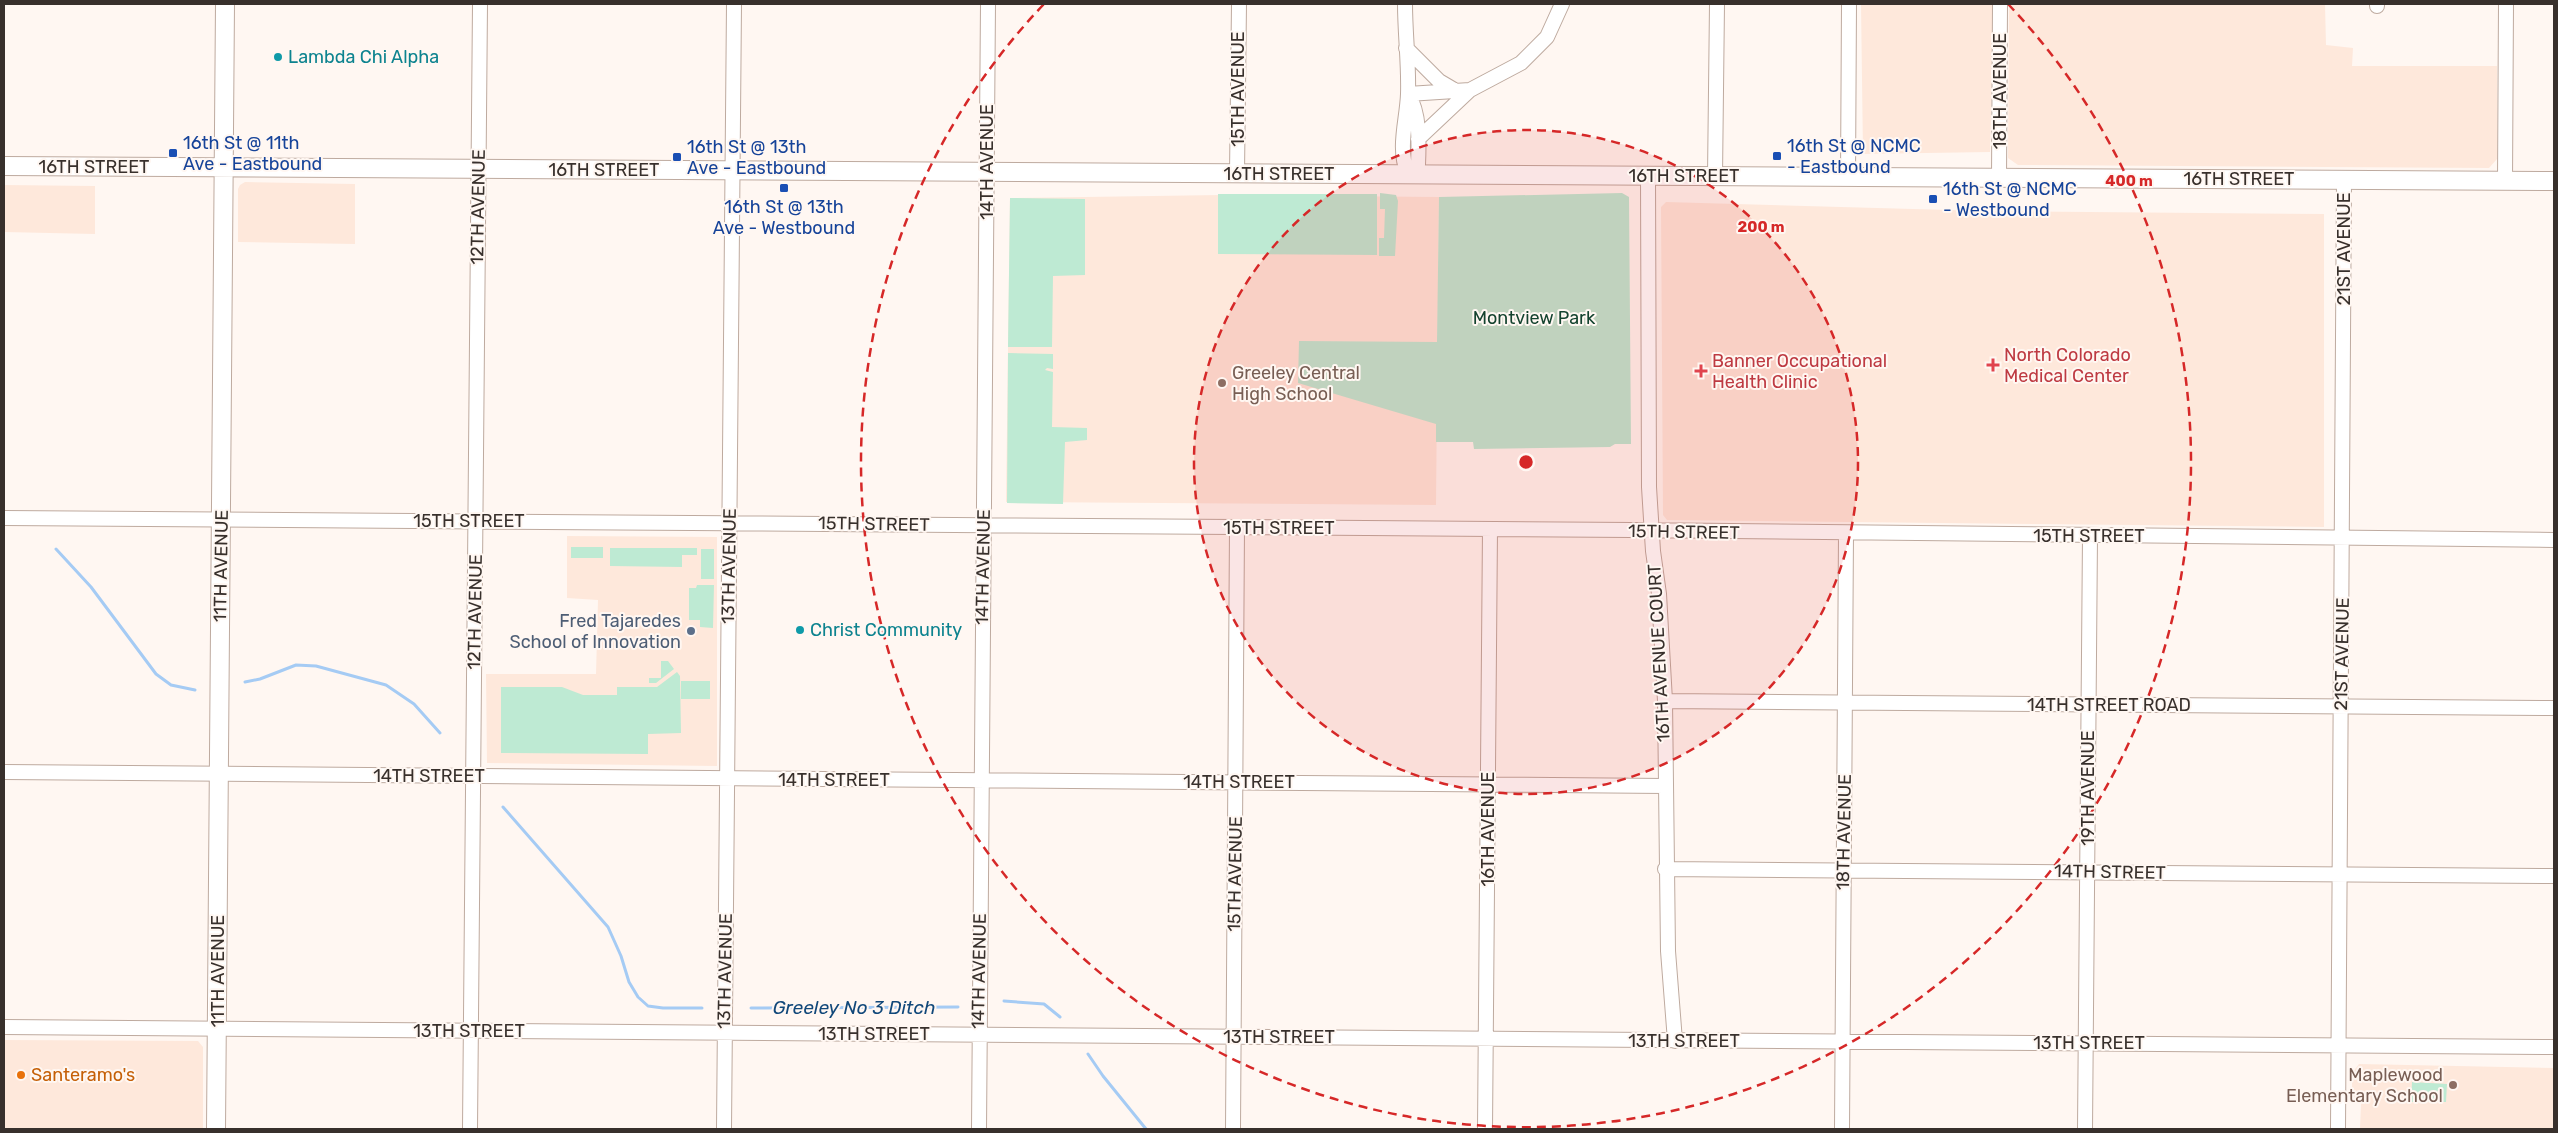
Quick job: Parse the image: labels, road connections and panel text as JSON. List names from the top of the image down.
{
  "streets": {
    "main road": ["16TH STREET", "11TH AVENUE"],
    "street": [
      "15TH AVENUE",
      "18TH AVENUE",
      "14TH AVENUE",
      "12TH AVENUE",
      "21ST AVENUE",
      "15TH STREET",
      "13TH AVENUE",
      "16TH AVENUE COURT",
      "14TH STREET ROAD",
      "14TH STREET",
      "19TH AVENUE",
      "16TH AVENUE",
      "13TH STREET"
    ]
  },
  "crossings": [
    ["15TH AVENUE", "16TH STREET"],
    ["15TH AVENUE", "15TH STREET"],
    ["15TH AVENUE", "14TH STREET"],
    ["15TH AVENUE", "13TH STREET"],
    ["18TH AVENUE", "16TH STREET"],
    ["18TH AVENUE", "15TH STREET"],
    ["18TH AVENUE", "14TH STREET ROAD"],
    ["18TH AVENUE", "14TH STREET"],
    ["18TH AVENUE", "13TH STREET"],
    ["14TH AVENUE", "16TH STREET"],
    ["14TH AVENUE", "15TH STREET"],
    ["14TH AVENUE", "14TH STREET"],
    ["14TH AVENUE", "13TH STREET"],
    ["16TH STREET", "12TH AVENUE"],
    ["16TH STREET", "21ST AVENUE"],
    ["16TH STREET", "11TH AVENUE"],
    ["16TH STREET", "13TH AVENUE"],
    ["16TH STREET", "16TH AVENUE COURT"],
    ["12TH AVENUE", "15TH STREET"],
    ["12TH AVENUE", "14TH STREET"],
    ["12TH AVENUE", "13TH STREET"],
    ["21ST AVENUE", "15TH STREET"],
    ["21ST AVENUE", "14TH STREET ROAD"],
    ["21ST AVENUE", "14TH STREET"],
    ["21ST AVENUE", "13TH STREET"],
    ["15TH STREET", "11TH AVENUE"],
    ["15TH STREET", "13TH AVENUE"],
    ["15TH STREET", "16TH AVENUE COURT"],
    ["15TH STREET", "19TH AVENUE"],
    ["15TH STREET", "16TH AVENUE"],
    ["11TH AVENUE", "14TH STREET"],
    ["11TH AVENUE", "13TH STREET"],
    ["13TH AVENUE", "14TH STREET"],
    ["13TH AVENUE", "13TH STREET"],
    ["16TH AVENUE COURT", "14TH STREET ROAD"],
    ["16TH AVENUE COURT", "14TH STREET"],
    ["16TH AVENUE COURT", "13TH STREET"],
    ["14TH STREET ROAD", "19TH AVENUE"],
    ["14TH STREET", "19TH AVENUE"],
    ["14TH STREET", "16TH AVENUE"],
    ["19TH AVENUE", "13TH STREET"],
    ["16TH AVENUE", "13TH STREET"]
  ],
  "water": ["Greeley No 3 Ditch"],
  "parks": ["Montview Park"],
  "places": {
    "other": [
      "Lambda Chi Alpha",
      "Greeley Central High School",
      "Christ Community",
      "Fred Tajaredes School of Innovation",
      "Santeramo's",
      "Maplewood Elementary School"
    ],
    "transit": [
      "16th St @ 11th Ave - Eastbound",
      "16th St @ NCMC - Eastbound",
      "16th St @ 13th Ave - Eastbound",
      "16th St @ 13th Ave - Westbound",
      "16th St @ NCMC - Westbound"
    ],
    "health": ["North Colorado Medical Center", "Banner Occupational Health Clinic"]
  },
  "rings": ["400 m", "200 m"]
}
